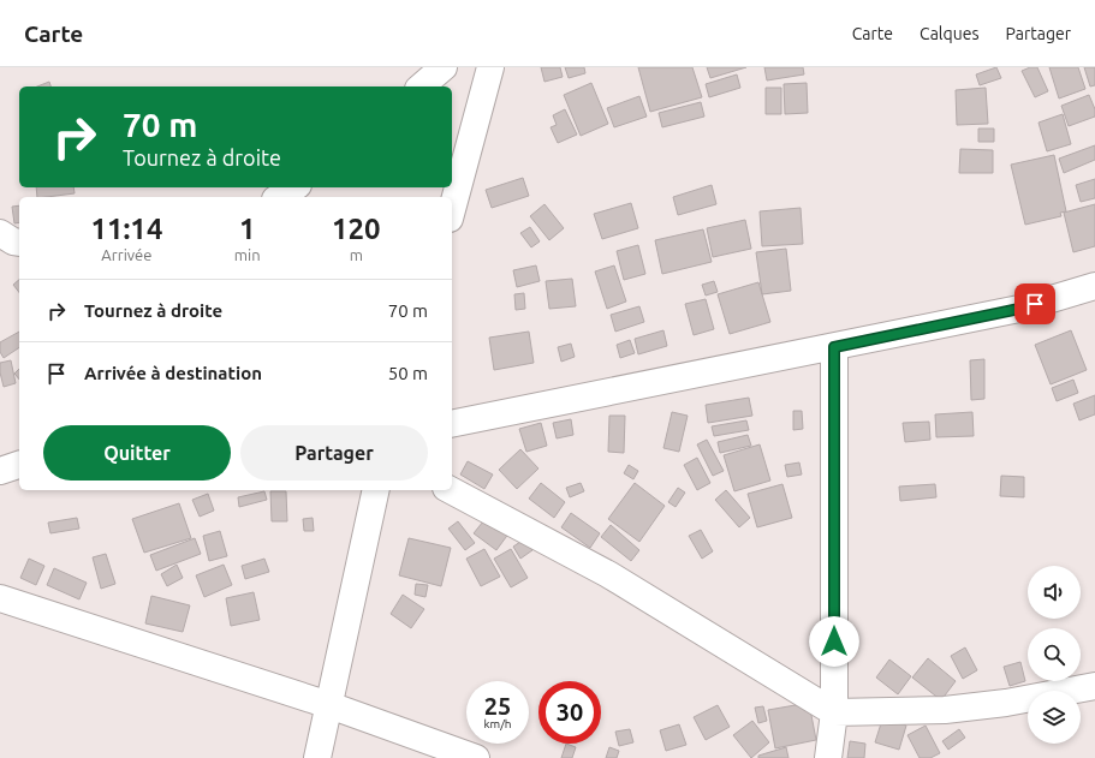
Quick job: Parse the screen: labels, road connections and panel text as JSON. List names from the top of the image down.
{
  "page": {
    "header": "Carte",
    "nav": ["Carte", "Calques", "Partager"],
    "turn": ["70 m", "Tournez à droite"],
    "eta": [
      "11:14",
      "Arrivée",
      "1",
      "min",
      "120",
      "m"
    ],
    "list": [
      {
        "name": "Tournez à droite",
        "value": "70 m"
      },
      {
        "name": "Arrivée à destination",
        "value": "50 m"
      }
    ],
    "buttons": ["Quitter", "Partager"],
    "speed": "25 km/h",
    "limit": "30"
  }
}
